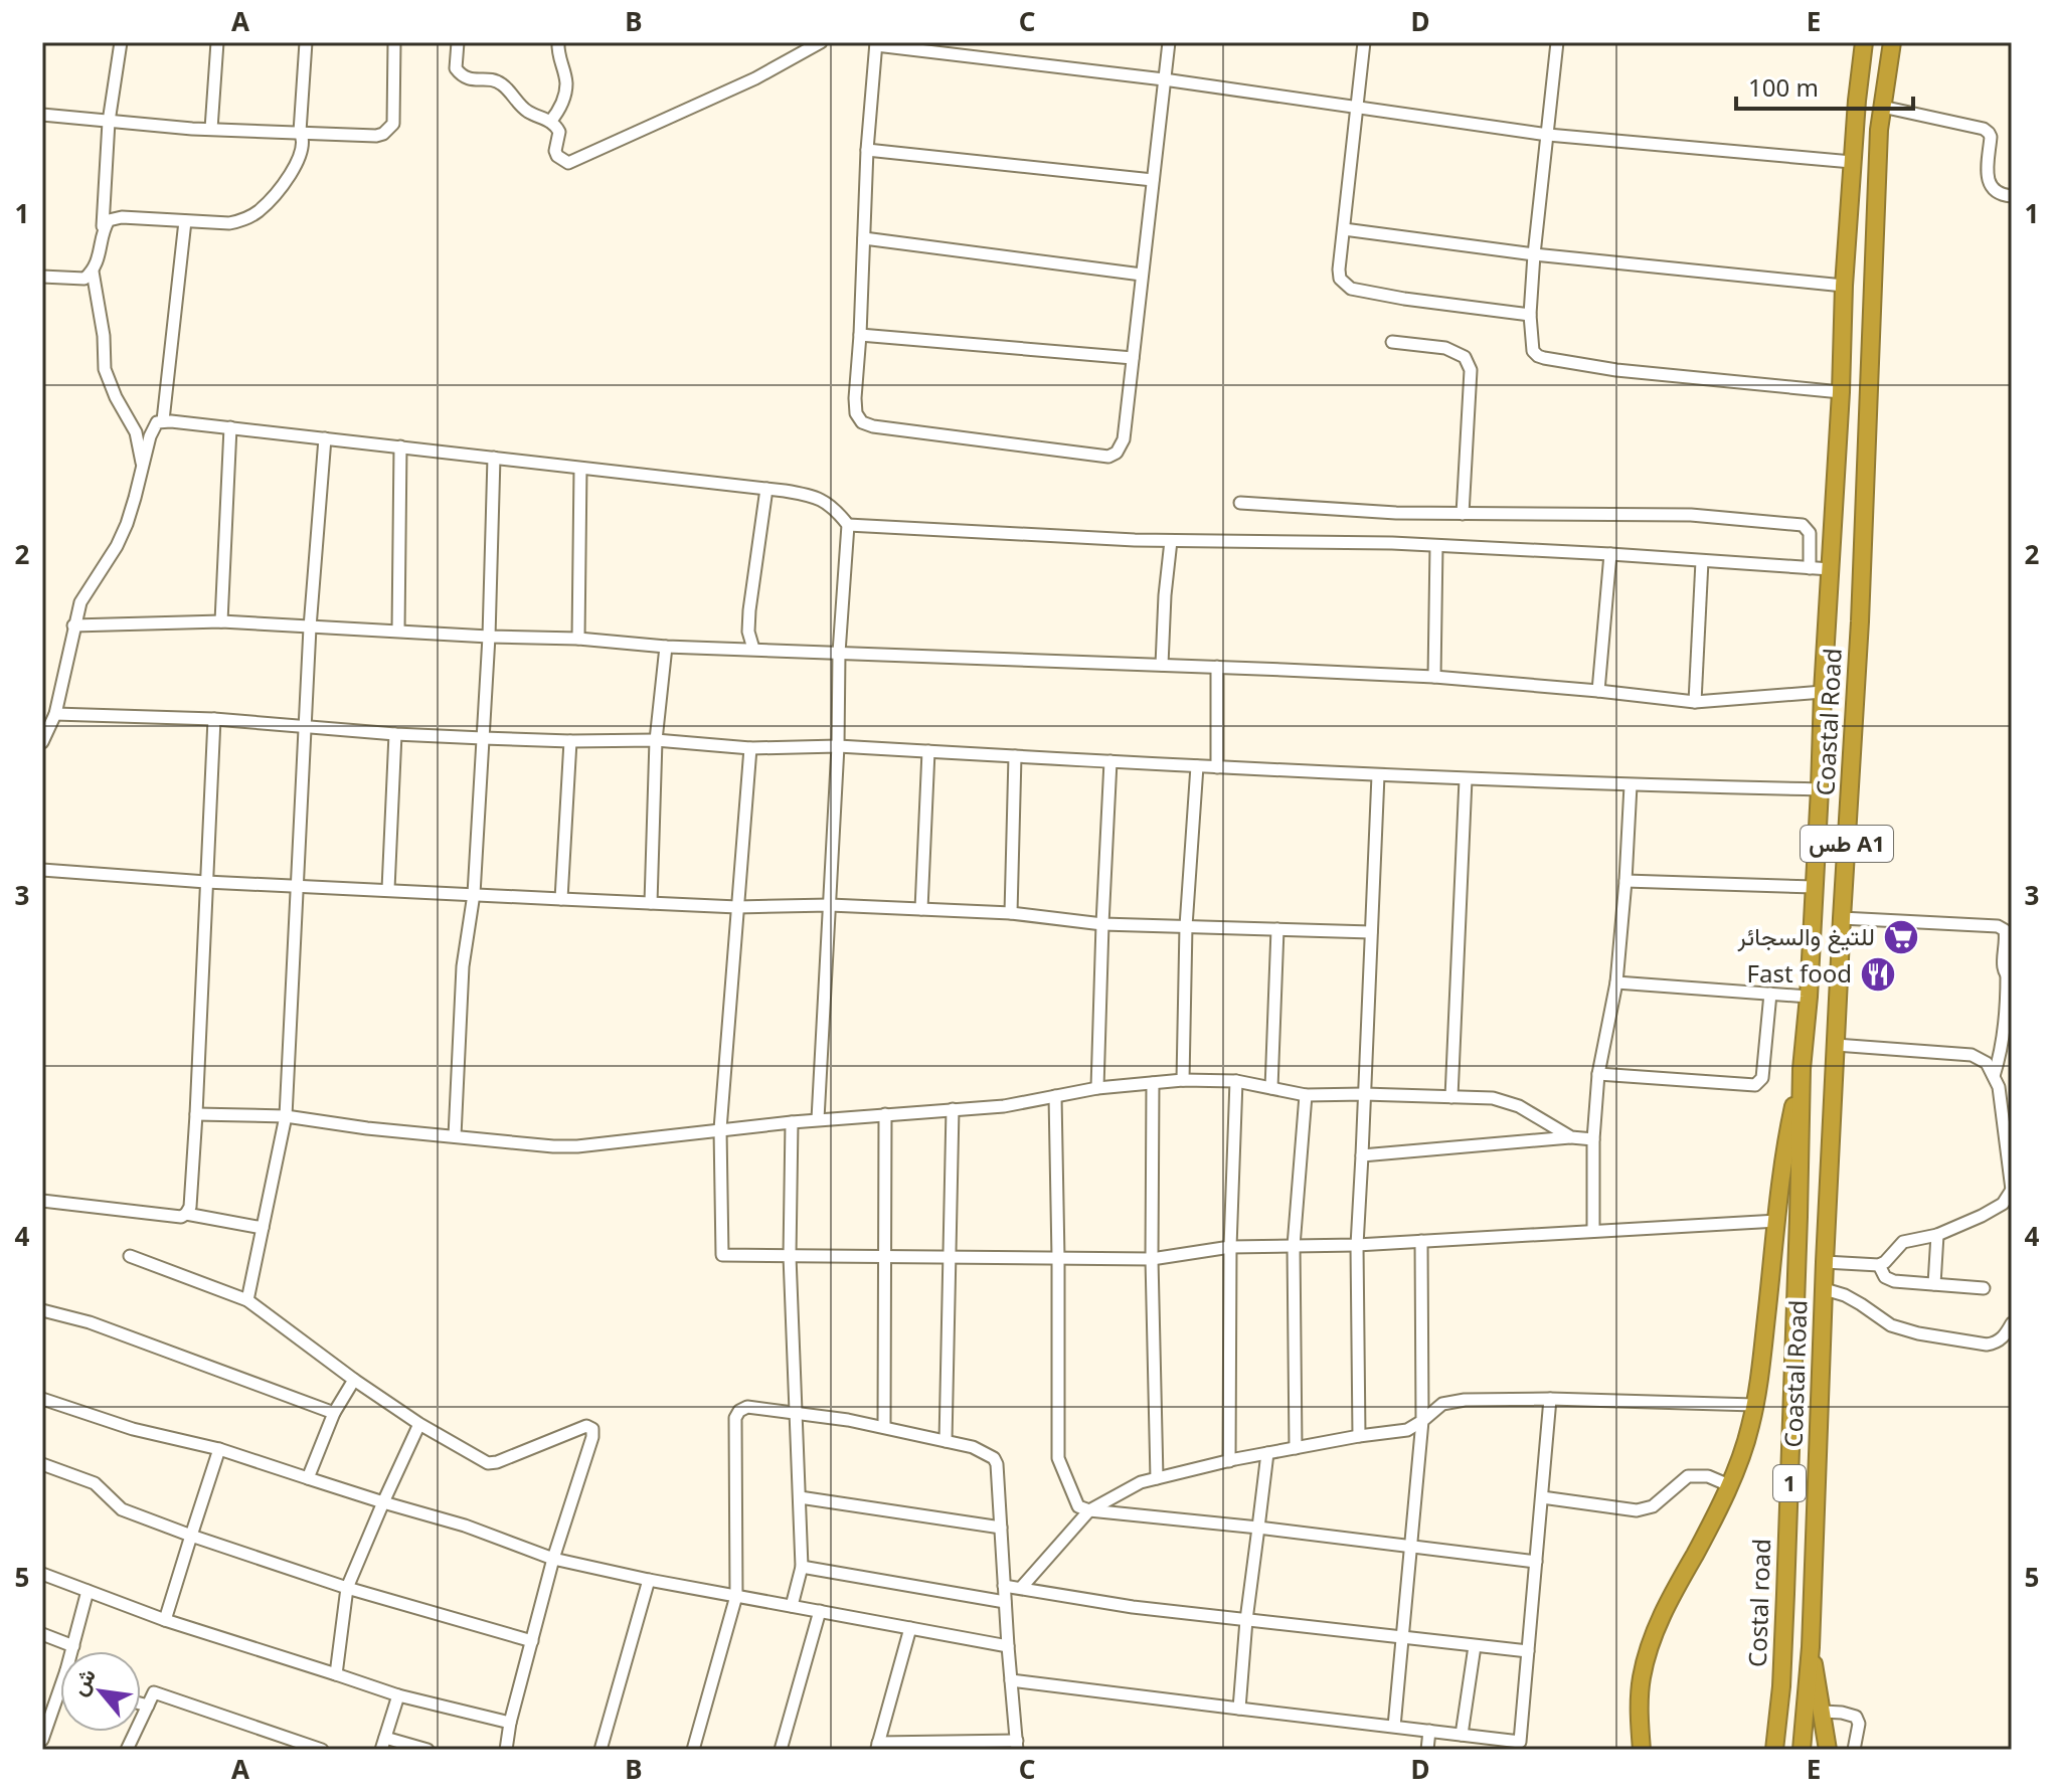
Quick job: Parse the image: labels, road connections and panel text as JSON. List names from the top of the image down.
{
  "streets": {
    "highway": [
      "Coastal Road",
      "طس A1",
      "1",
      "Costal road"
    ]
  },
  "crossings": [
    ["Coastal Road", "Costal road"]
  ],
  "places": {
    "supermarket": ["للتيغ والسجائر"],
    "restaurant": ["Fast food"]
  },
  "scale_bar": "100 m",
  "north": "top left",
  "grid": {
    "columns": [
      "A",
      "B",
      "C",
      "D",
      "E"
    ],
    "rows": [
      "1",
      "2",
      "3",
      "4",
      "5"
    ]
  }
}
